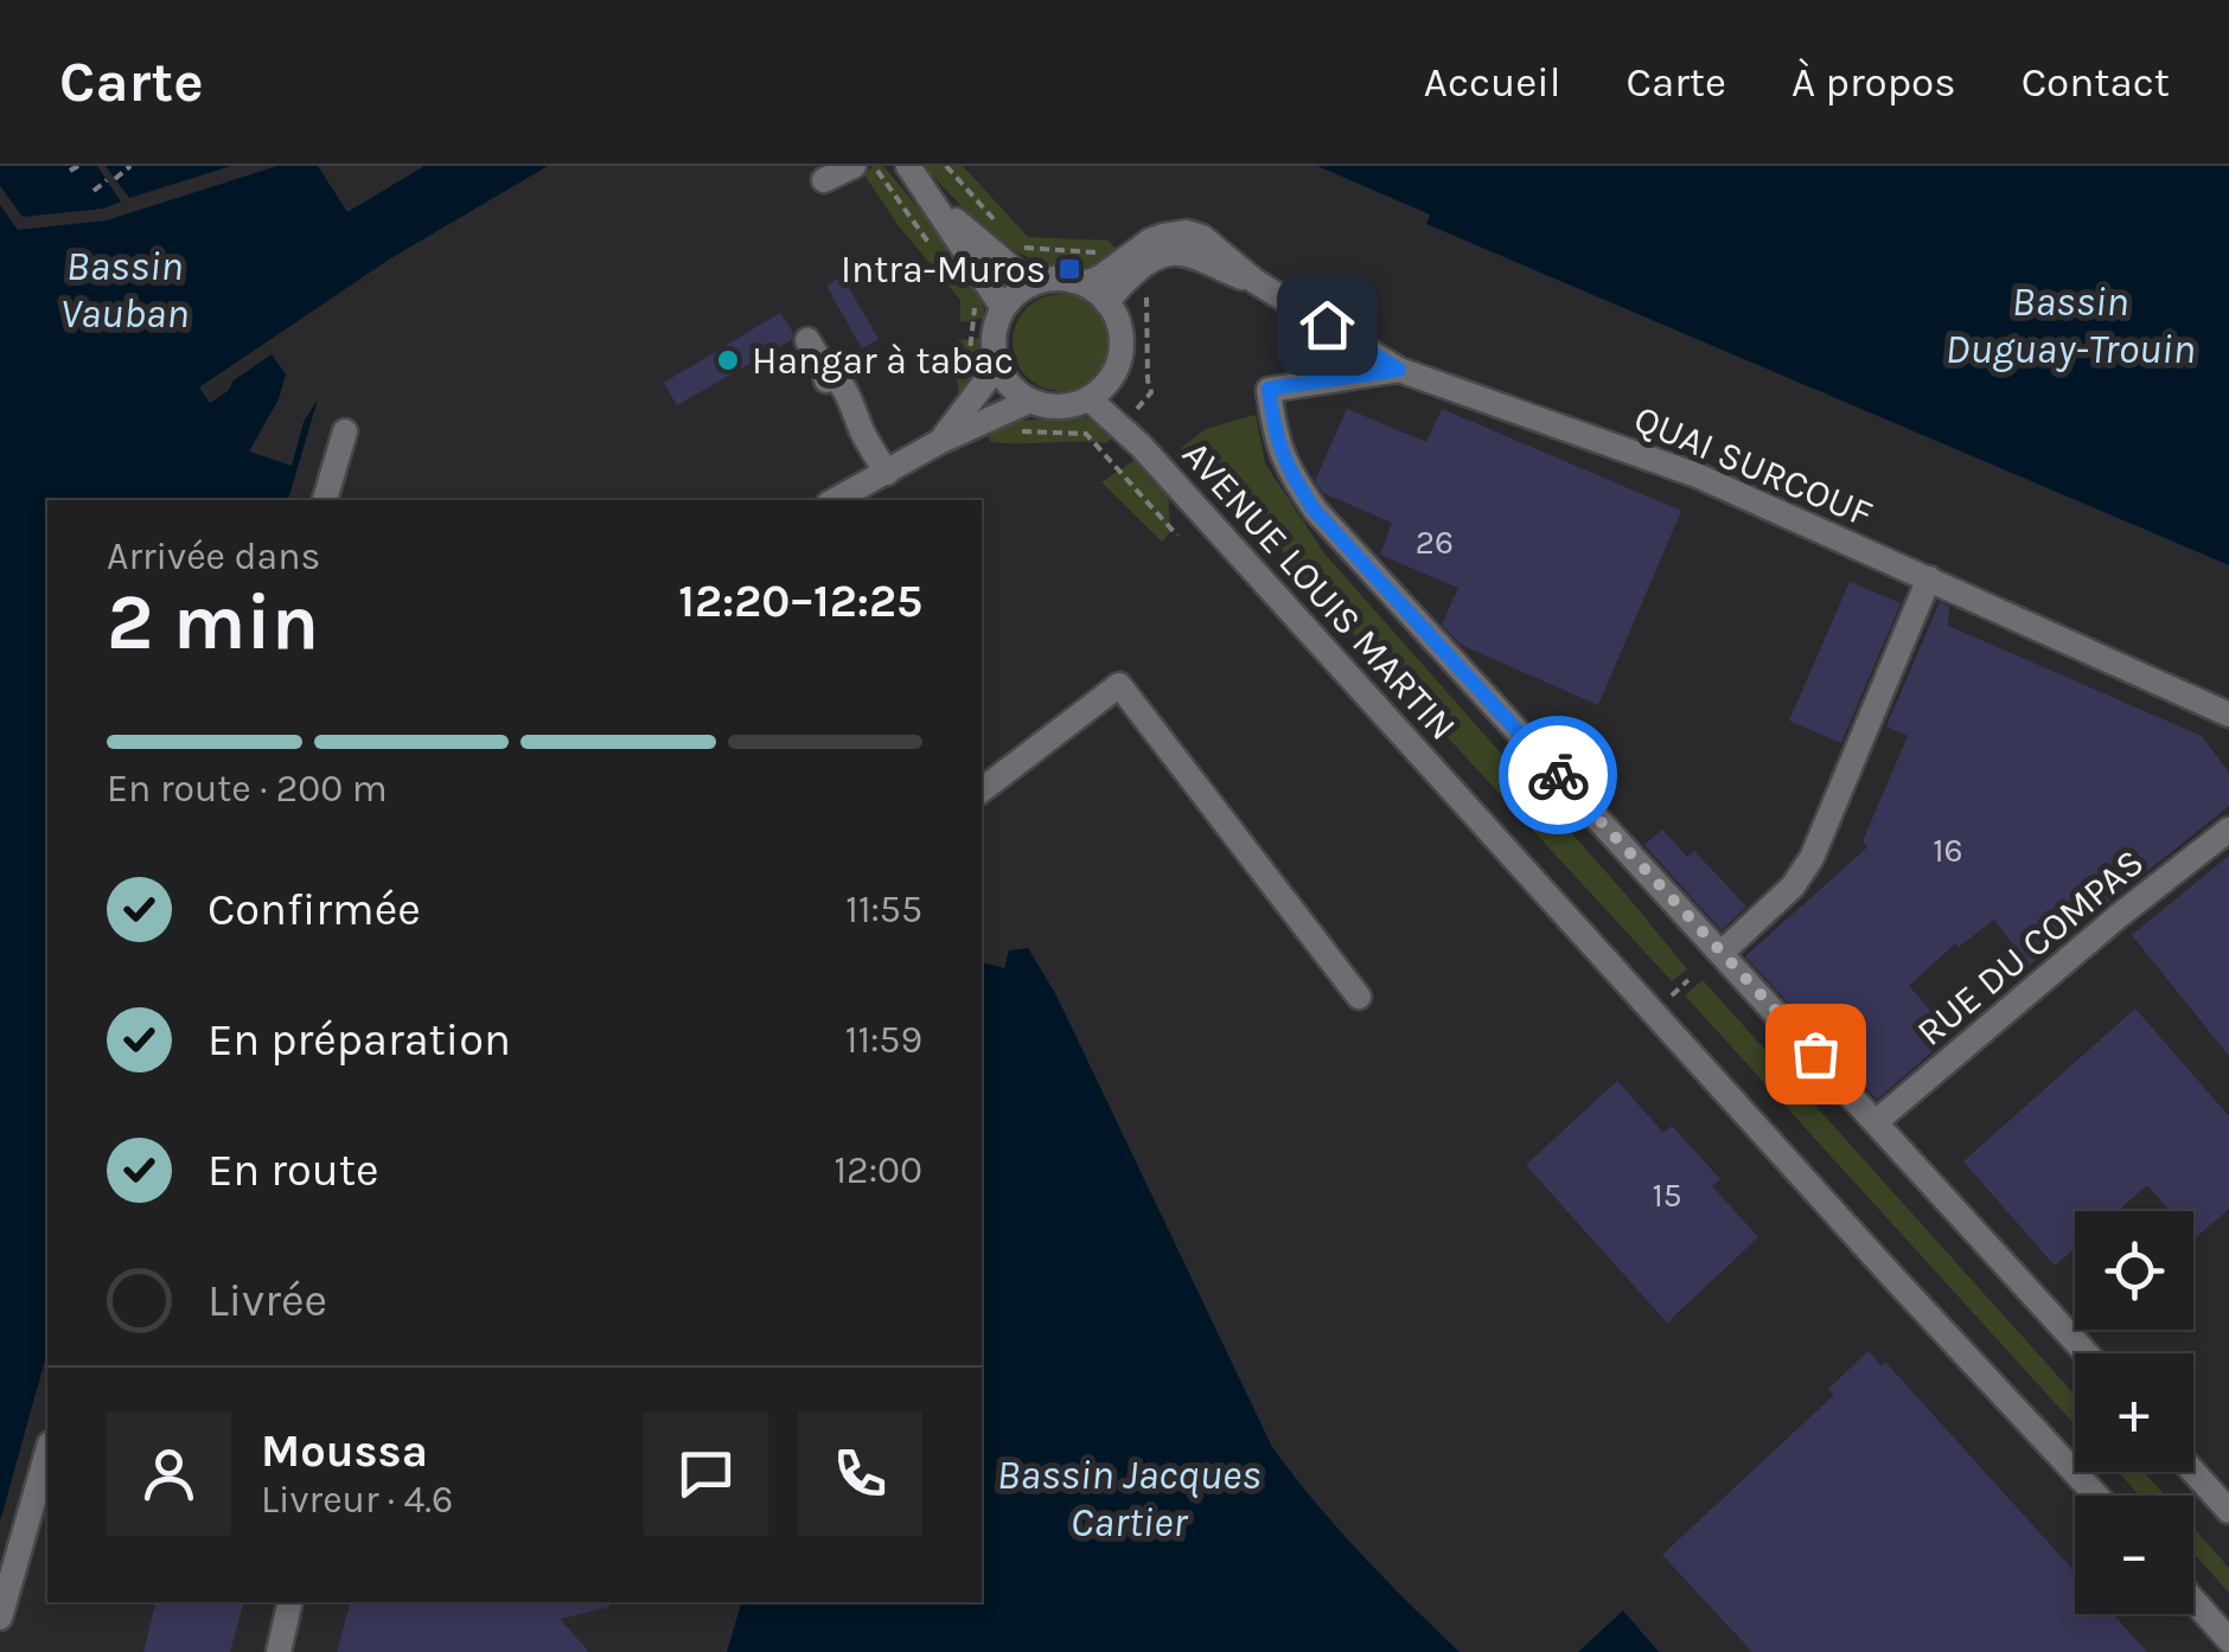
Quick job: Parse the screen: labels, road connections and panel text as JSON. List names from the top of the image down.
{
  "streets": {
    "street": ["QUAI SURCOUF", "AVENUE LOUIS MARTIN", "RUE DU COMPAS"]
  },
  "water": ["Bassin Vauban", "Bassin Duguay-Trouin", "Bassin Jacques Cartier"],
  "places": {
    "transit": ["Intra-Muros"],
    "other": ["Hangar à tabac"]
  },
  "house_numbers": ["26", "16", "15"],
  "page": {
    "header": "Carte",
    "nav": [
      "Accueil",
      "Carte",
      "À propos",
      "Contact"
    ],
    "heading": ["2 min", "Arrivée dans", "12:20–12:25"],
    "panel": ["Moussa", "Livreur · 4.6"],
    "bar": "En route · 200 m",
    "list": [
      ["Confirmée", "11:55"],
      ["En préparation", "11:59"],
      ["En route", "12:00"],
      "Livrée"
    ],
    "map_buttons": ["+", "−"]
  }
}
